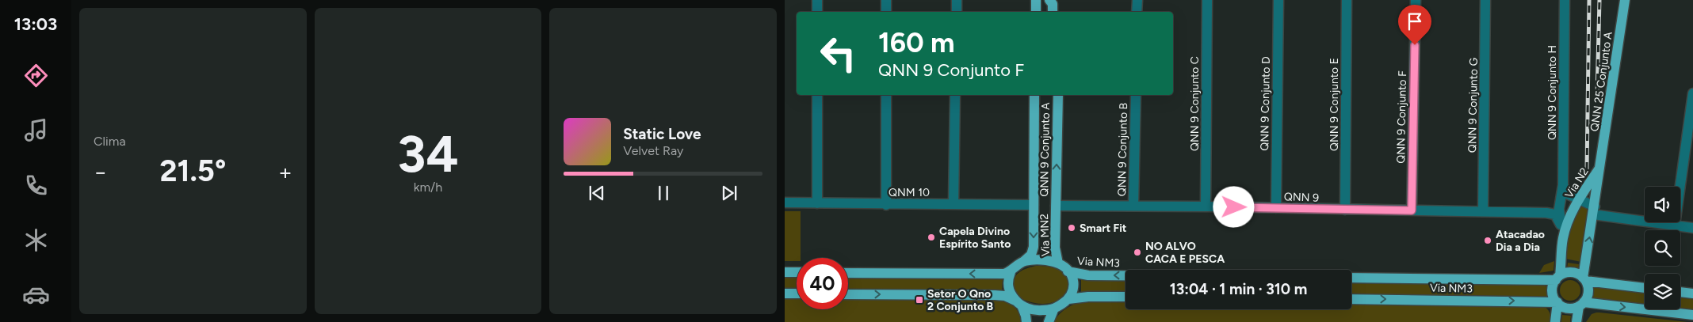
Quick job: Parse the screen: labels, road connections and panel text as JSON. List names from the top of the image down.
{
  "streets": {
    "main road": [
      "QNN 25 Conjunto A",
      "QNN 9 Conjunto A",
      "Via N2",
      "Via MN2",
      "Via NM3"
    ],
    "street": [
      "QNN 9 Conjunto H",
      "QNN 9 Conjunto C",
      "QNN 9 Conjunto D",
      "QNN 9 Conjunto E",
      "QNN 9 Conjunto G",
      "QNN 9 Conjunto F",
      "QNN 9 Conjunto B",
      "QNM 10",
      "QNN 9"
    ]
  },
  "crossings": [
    ["QNN 25 Conjunto A", "Via N2"],
    ["QNN 9 Conjunto H", "Via N2"],
    ["QNN 9 Conjunto H", "QNN 9"],
    ["QNN 9 Conjunto C", "QNN 9"],
    ["QNN 9 Conjunto D", "QNN 9"],
    ["QNN 9 Conjunto E", "QNN 9"],
    ["QNN 9 Conjunto G", "QNN 9"],
    ["QNN 9 Conjunto F", "QNN 9"],
    ["QNN 9 Conjunto A", "QNN 9"],
    ["QNN 9 Conjunto A", "Via MN2"],
    ["QNN 9 Conjunto B", "QNN 9"],
    ["Via N2", "QNN 9"],
    ["Via N2", "Via NM3"],
    ["QNM 10", "Via MN2"],
    ["QNN 9", "Via MN2"],
    ["Via MN2", "Via NM3"]
  ],
  "one_way": ["QNN 9 Conjunto A"],
  "places": {
    "other": [
      "Smart Fit",
      "Capela Divino Espírito Santo",
      "Atacadao Dia a Dia",
      "NO ALVO CACA E PESCA"
    ],
    "transit": ["Setor O Qno 2 Conjunto B"]
  },
  "page": {
    "tabs": "13:03",
    "tile": [
      "Clima",
      ["34", "km/h"]
    ],
    "turn": ["160 m", "QNN 9 Conjunto F"],
    "song": ["Static Love", "Velvet Ray"],
    "heat": ["−", "21.5°", "+"],
    "limit": "40",
    "trip": "13:04 · 1 min · 310 m"
  }
}
